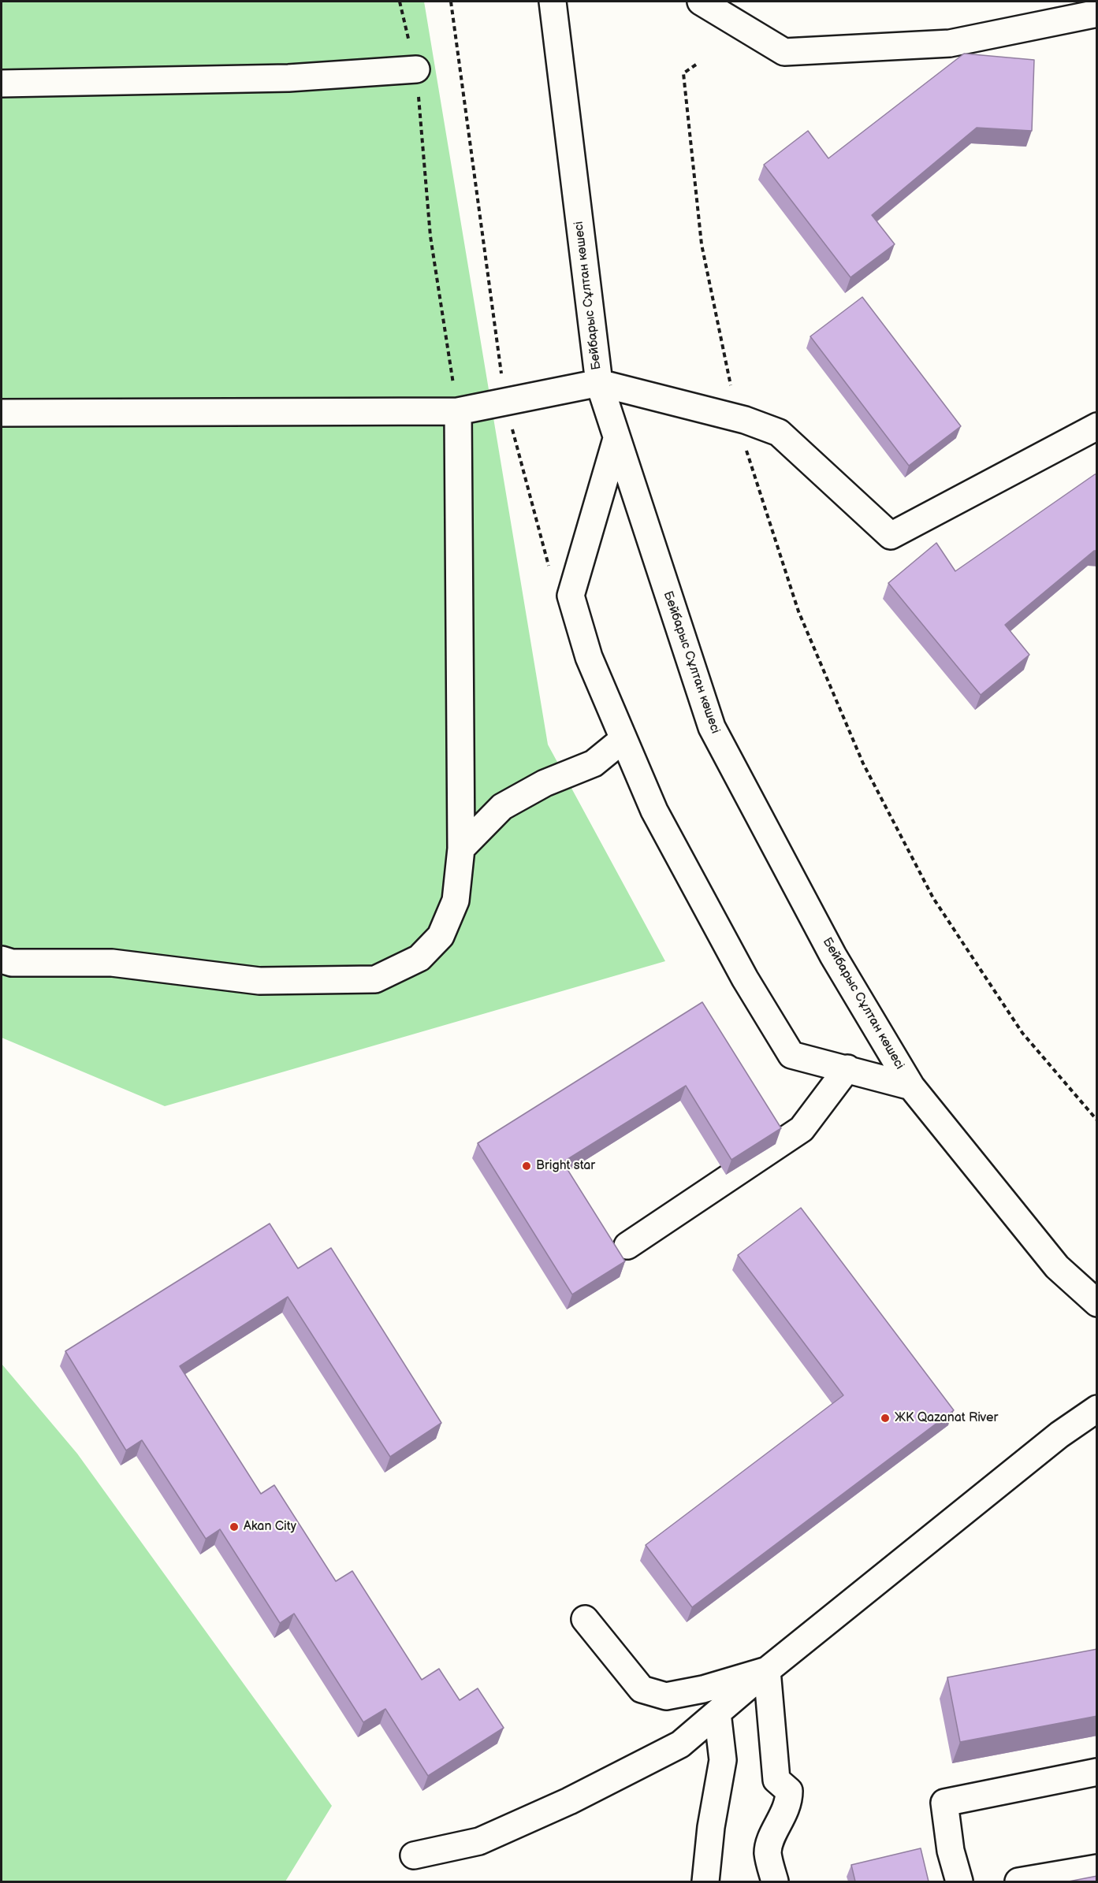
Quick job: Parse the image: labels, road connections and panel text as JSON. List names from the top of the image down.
{
  "streets": {
    "street": ["Бейбарыс Сұлтан көшесі"]
  },
  "places": ["Bright star", "ЖК Qazanat River", "Akan City"]
}
